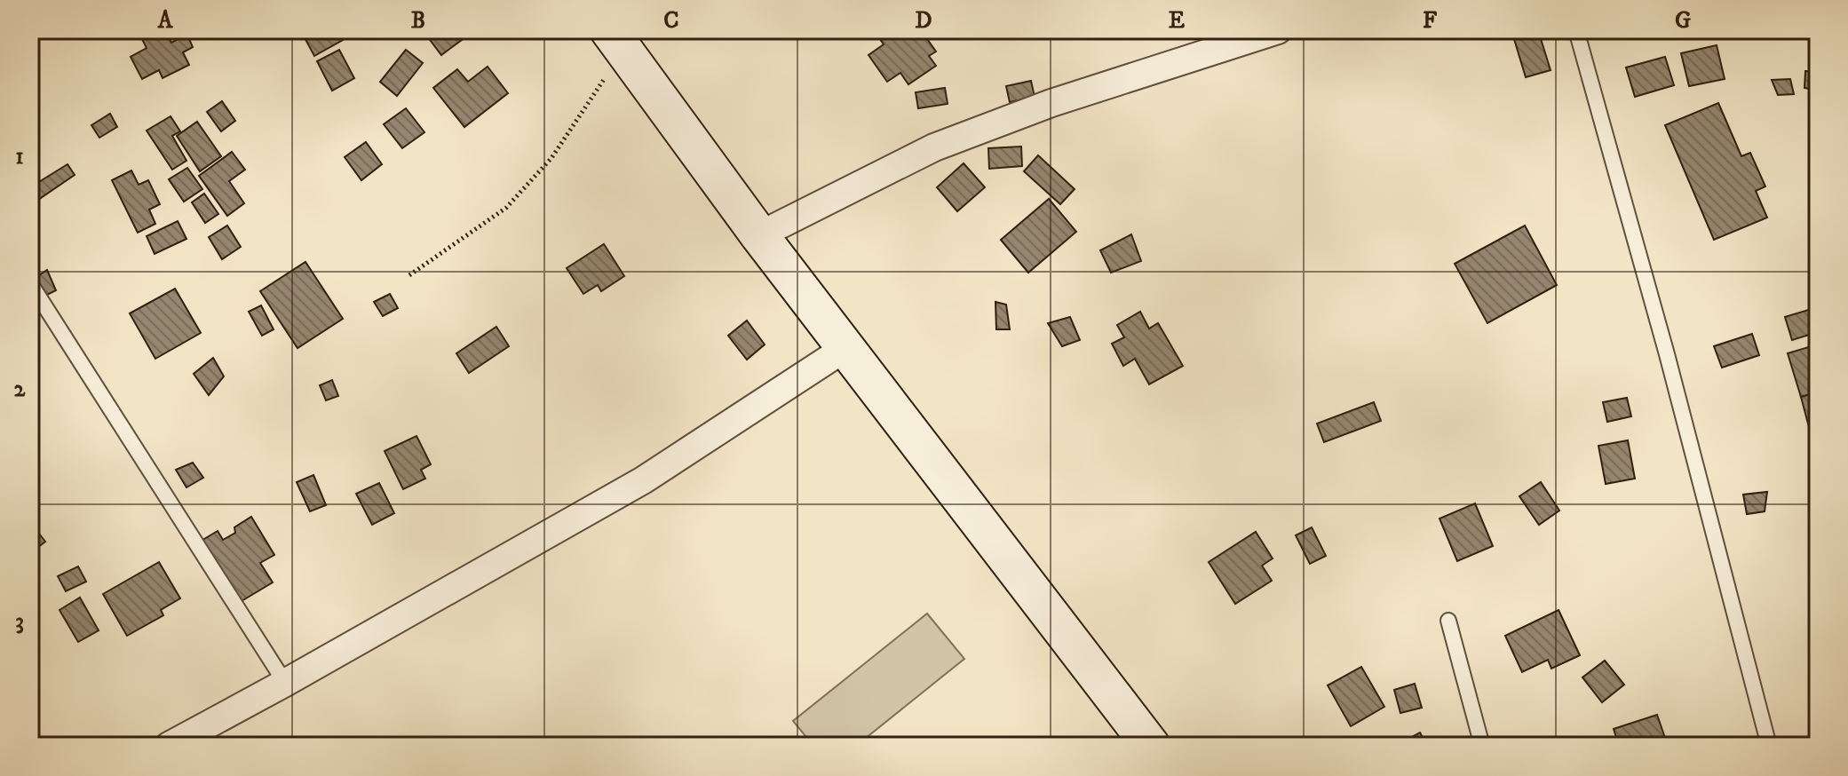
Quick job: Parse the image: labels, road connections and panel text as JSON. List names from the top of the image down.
{
  "grid": {
    "columns": [
      "A",
      "B",
      "C",
      "D",
      "E",
      "F",
      "G"
    ],
    "rows": ["1", "2", "3"]
  }
}
